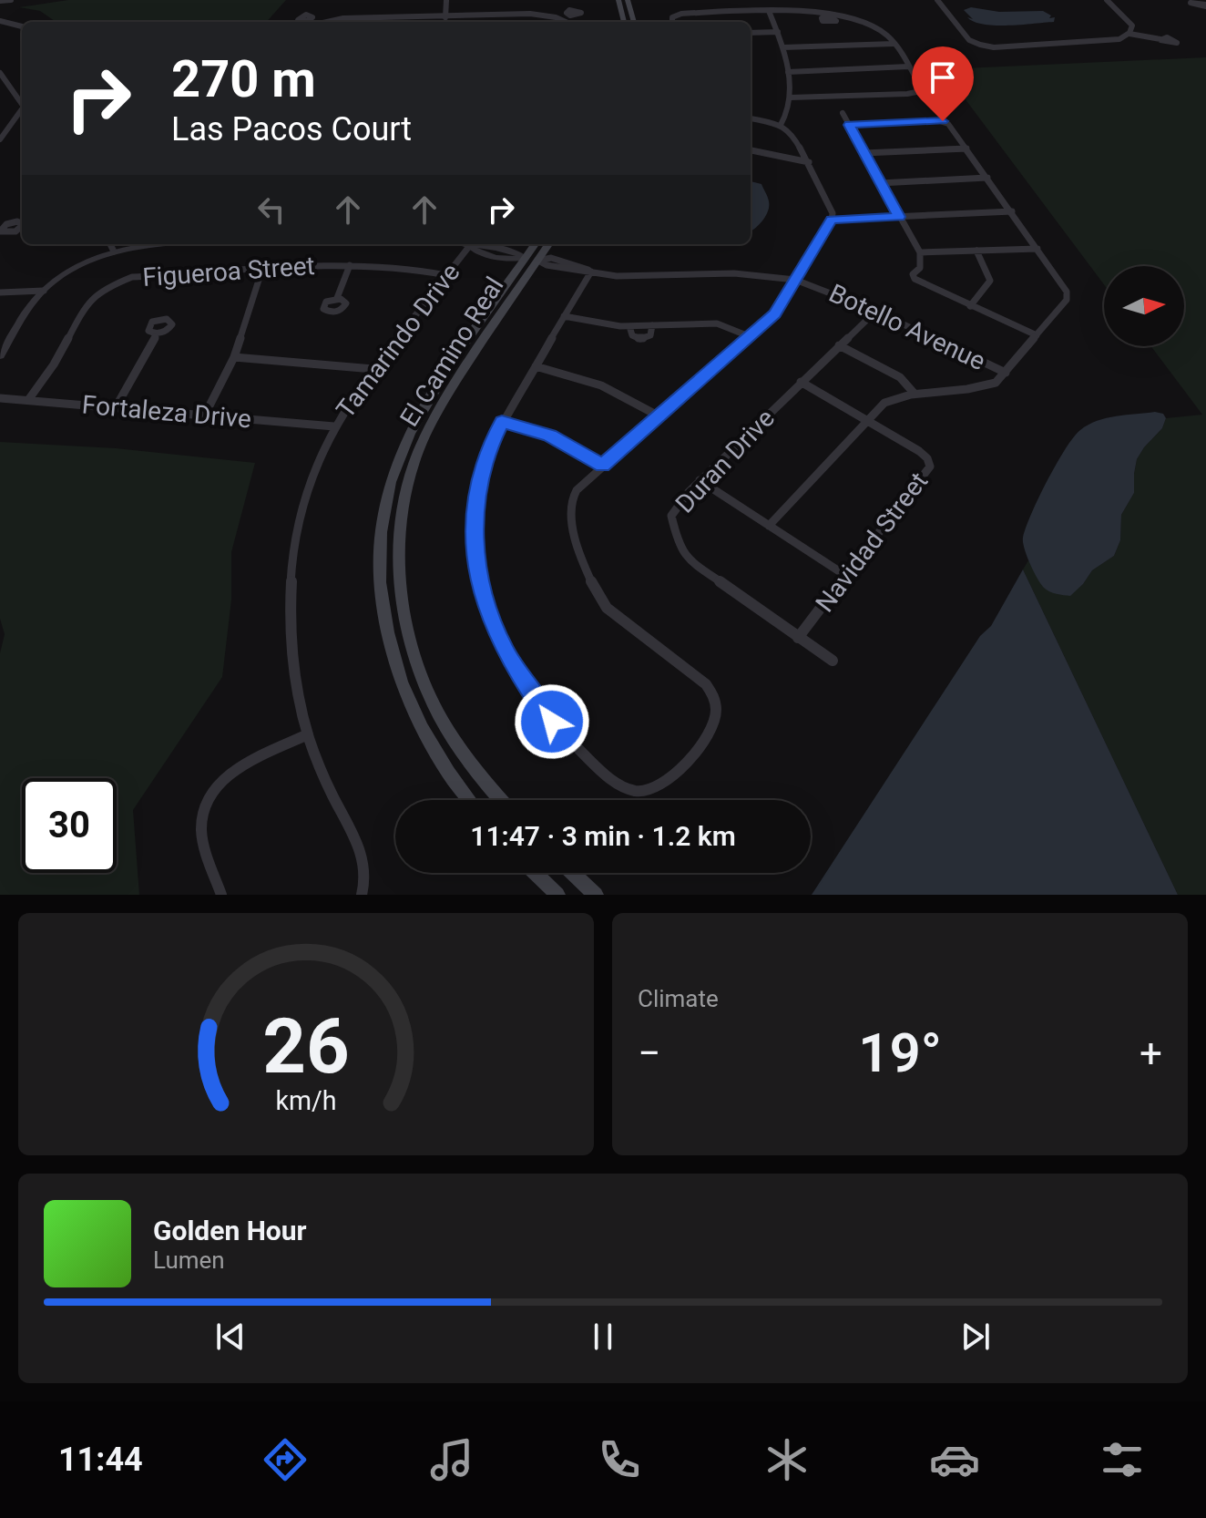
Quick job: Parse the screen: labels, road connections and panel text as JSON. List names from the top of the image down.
{
  "streets": {
    "main road": ["El Camino Real"],
    "street": [
      "Figueroa Street",
      "Botello Avenue",
      "Tamarindo Drive",
      "Fortaleza Drive",
      "Duran Drive",
      "Navidad Street"
    ]
  },
  "crossings": [
    ["Figueroa Street", "Tamarindo Drive"],
    ["Figueroa Street", "Fortaleza Drive"],
    ["Botello Avenue", "El Camino Real"],
    ["Botello Avenue", "Duran Drive"],
    ["Tamarindo Drive", "Fortaleza Drive"],
    ["Duran Drive", "Navidad Street"]
  ],
  "north": "right",
  "page": {
    "turn": ["270 m", "Las Pacos Court"],
    "limit": "30",
    "trip": "11:47 · 3 min · 1.2 km",
    "tile": "Climate",
    "heat": ["−", "19°", "+"],
    "song": ["Golden Hour", "Lumen"],
    "tabs": "11:44",
    "gauge": ["26", "km/h"]
  }
}
